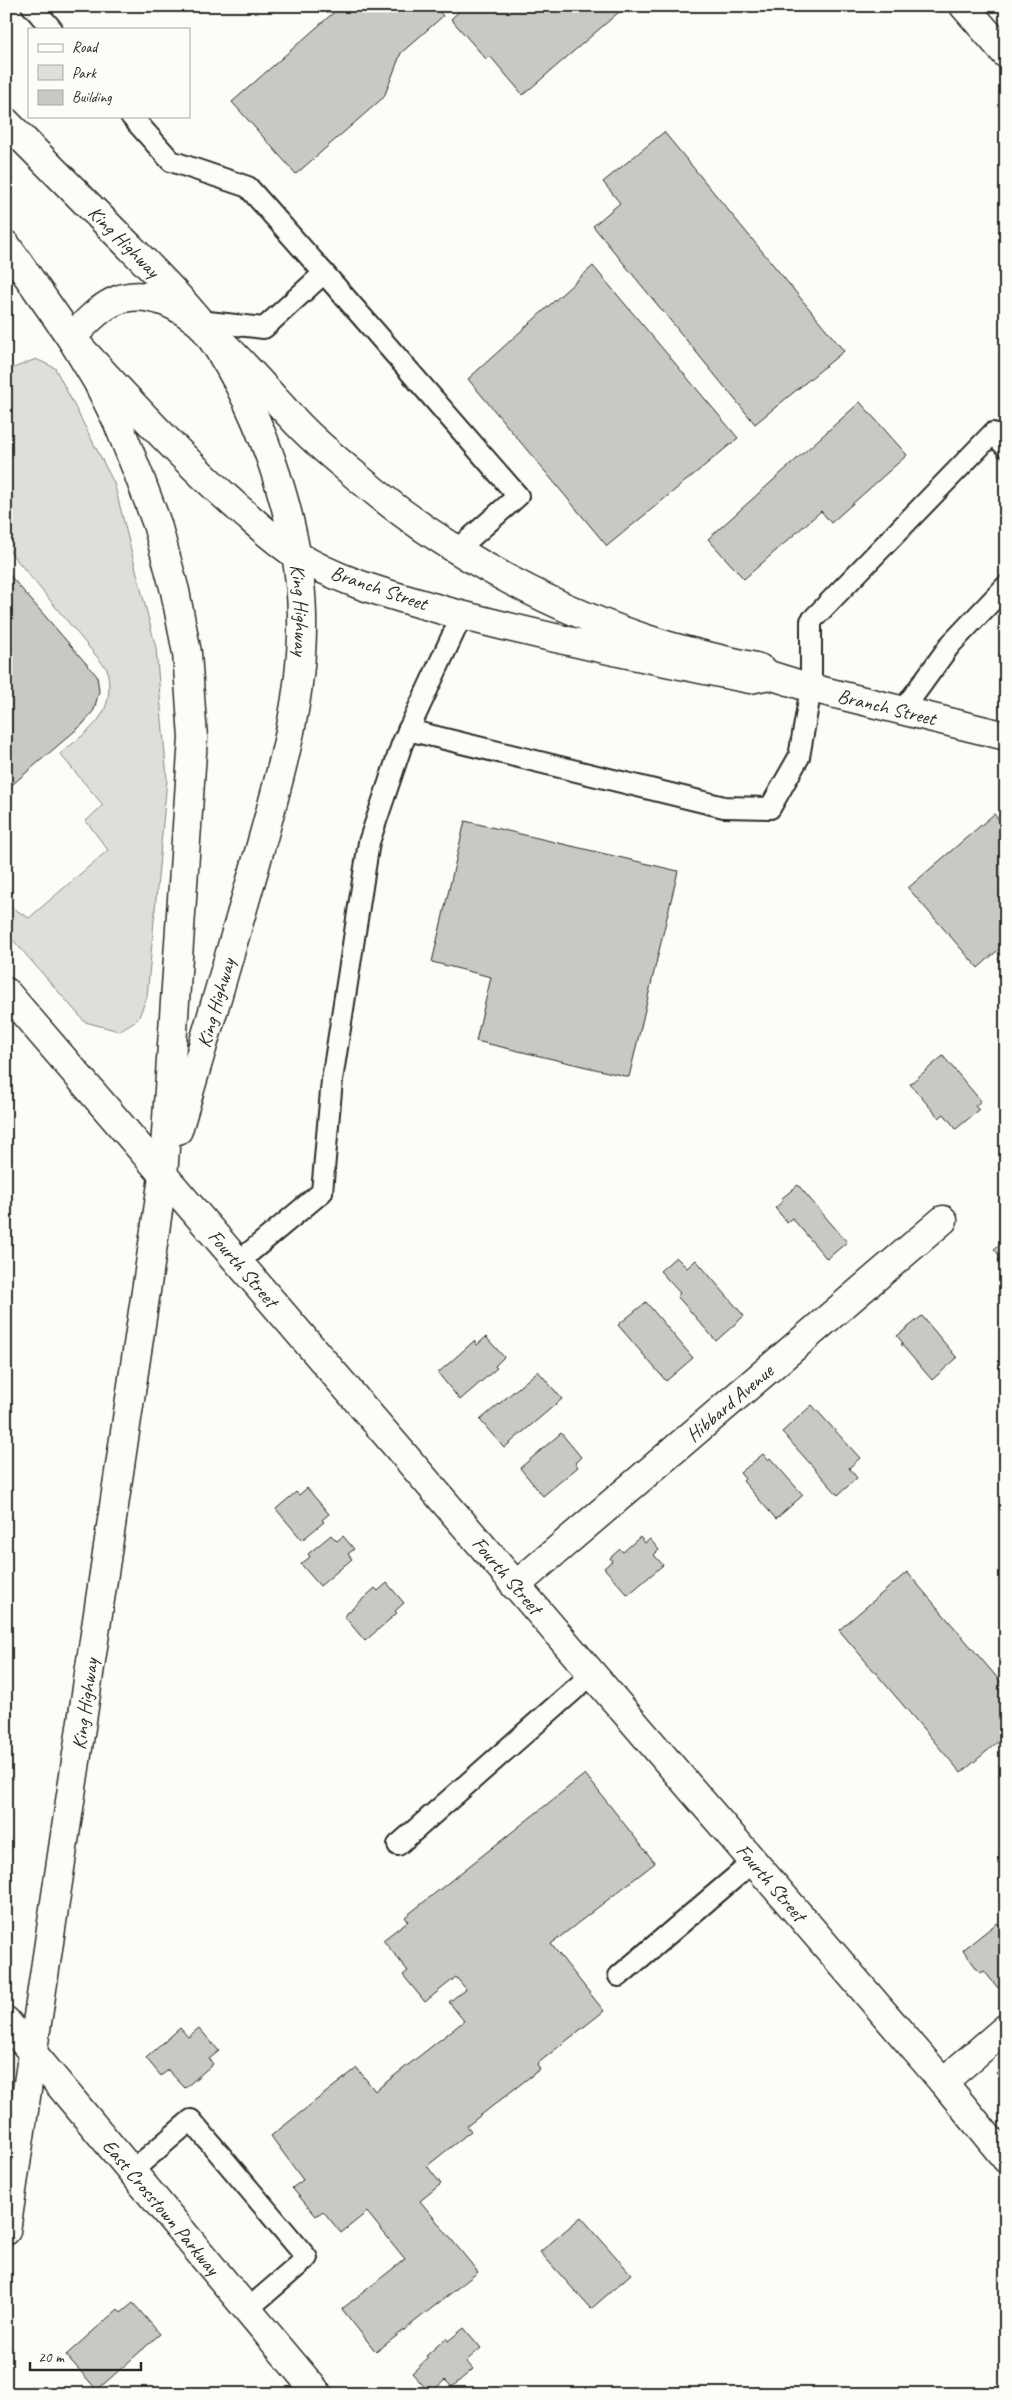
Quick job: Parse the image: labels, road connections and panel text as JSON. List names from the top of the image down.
{
  "streets": {
    "street": [
      "King Highway",
      "Branch Street",
      "Fourth Street",
      "Hibbard Avenue",
      "East Crosstown Parkway"
    ]
  },
  "crossings": [
    ["King Highway", "Branch Street"],
    ["King Highway", "Fourth Street"],
    ["King Highway", "East Crosstown Parkway"],
    ["Fourth Street", "Hibbard Avenue"]
  ],
  "legend": ["Road", "Park", "Building"],
  "scale_bar": "20 m"
}
